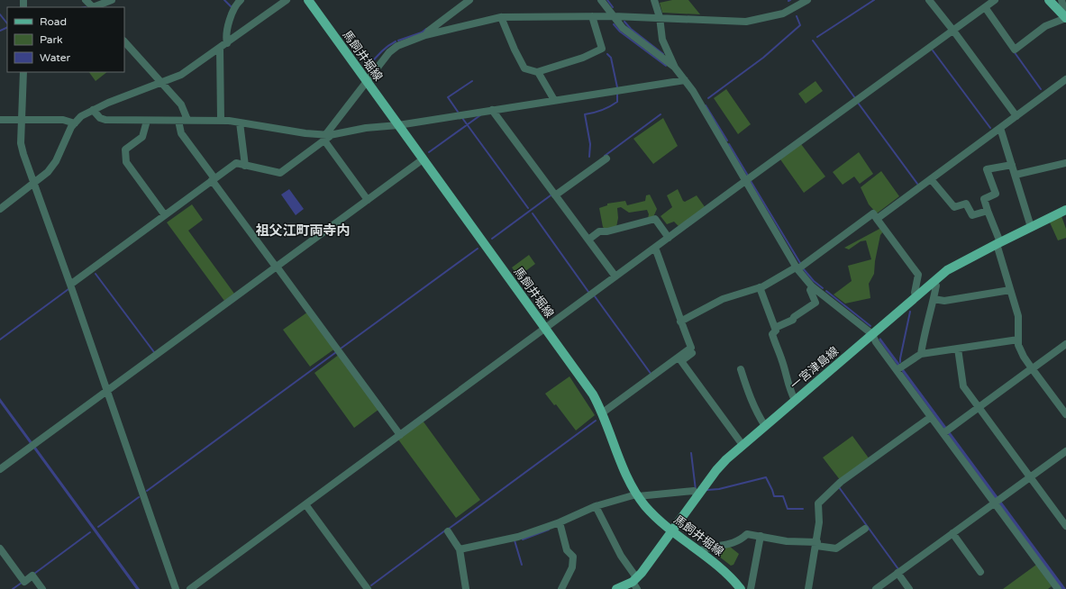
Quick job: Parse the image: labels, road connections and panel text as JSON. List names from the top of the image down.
{
  "streets": {
    "main road": ["馬飼井堀線", "一宮津島線"]
  },
  "crossings": [
    ["馬飼井堀線", "一宮津島線"]
  ],
  "districts": ["祖父江町両寺内"],
  "legend": ["Road", "Park", "Water"]
}
